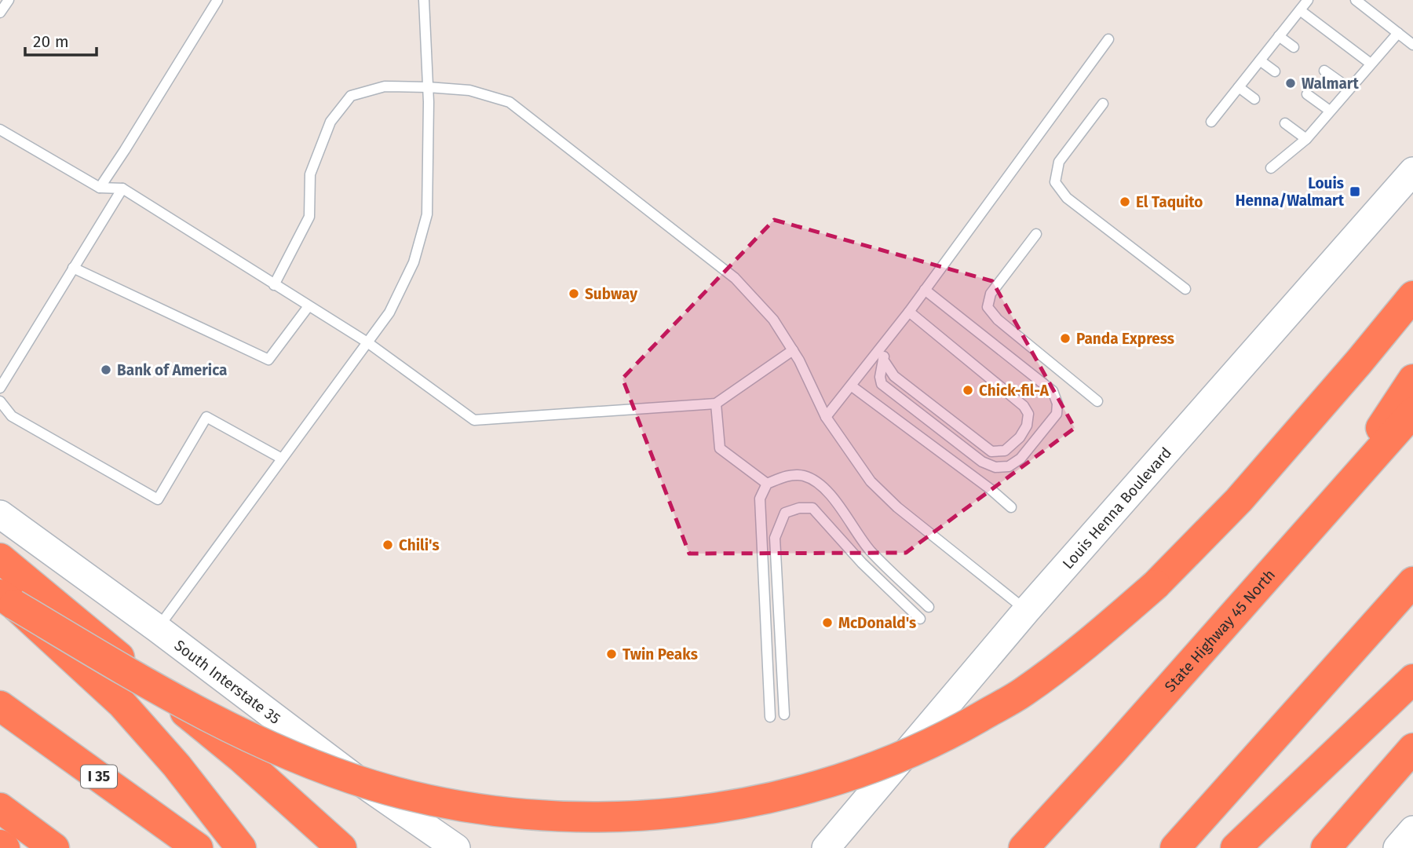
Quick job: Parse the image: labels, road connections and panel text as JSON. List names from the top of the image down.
{
  "streets": {
    "highway": ["State Highway 45 North", "I 35"],
    "main road": ["Louis Henna Boulevard", "South Interstate 35"]
  },
  "places": {
    "other": [
      "Walmart",
      "El Taquito",
      "Subway",
      "Panda Express",
      "Bank of America",
      "Chick-fil-A",
      "Chili's",
      "McDonald's",
      "Twin Peaks"
    ],
    "transit": ["Louis Henna/Walmart"]
  },
  "scale_bar": "20 m"
}
